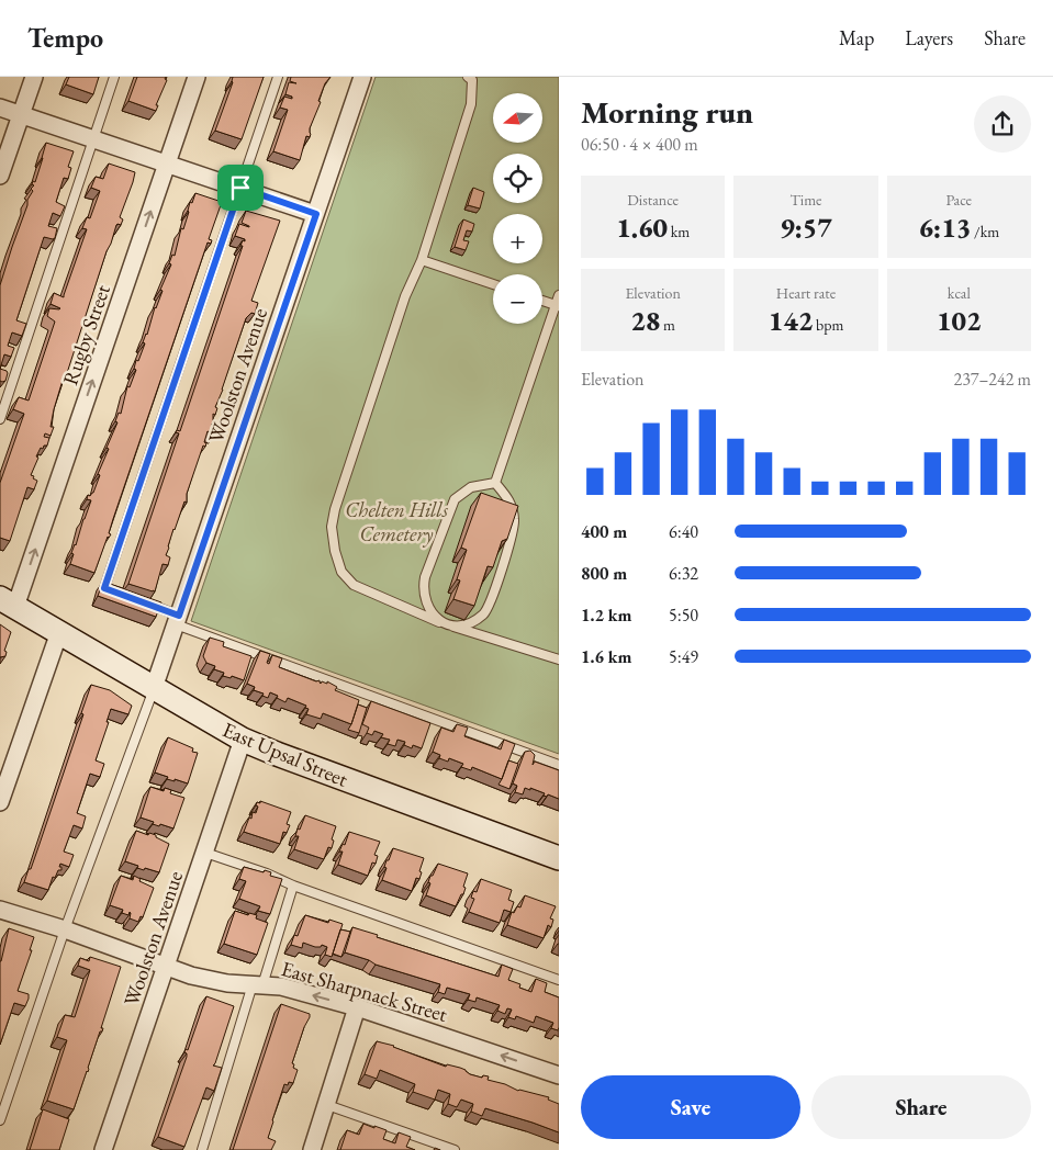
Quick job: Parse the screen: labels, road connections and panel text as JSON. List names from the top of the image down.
{
  "streets": {
    "street": [
      "Rugby Street",
      "Woolston Avenue",
      "East Upsal Street",
      "East Sharpnack Street"
    ]
  },
  "crossings": [
    ["Rugby Street", "East Upsal Street"],
    ["Woolston Avenue", "East Upsal Street"],
    ["Woolston Avenue", "East Sharpnack Street"]
  ],
  "one_way": ["Rugby Street", "East Sharpnack Street"],
  "parks": ["Chelten Hills Cemetery"],
  "north": "left",
  "page": {
    "header": "Tempo",
    "nav": ["Map", "Layers", "Share"],
    "heading": ["Morning run", "06:50 · 4 × 400 m"],
    "map_buttons": ["+", "−"],
    "stats": [
      ["Distance", "1.60 km"],
      ["Time", "9:57"],
      ["Pace", "6:13 /km"],
      ["Elevation", "28 m"],
      ["Heart rate", "142 bpm"],
      ["kcal", "102"]
    ],
    "chart": ["Elevation", "237–242 m"],
    "list": [
      {
        "name": "400 m",
        "note": "6:40"
      },
      {
        "name": "800 m",
        "note": "6:32"
      },
      {
        "name": "1.2 km",
        "note": "5:50"
      },
      {
        "name": "1.6 km",
        "note": "5:49"
      }
    ],
    "buttons": ["Save", "Share"]
  }
}
